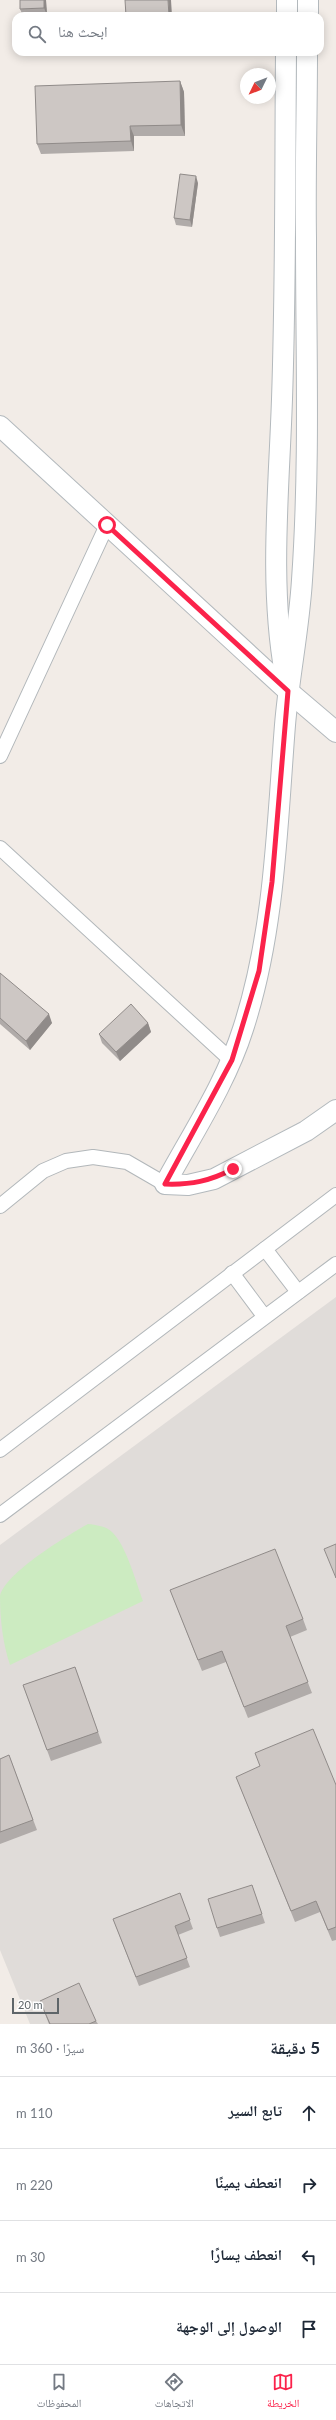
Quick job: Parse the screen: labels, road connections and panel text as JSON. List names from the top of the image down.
{
  "scale_bar": "20 m",
  "north": "bottom left",
  "page": {
    "search": "ابحث هنا",
    "scale": "20 m",
    "heading": ["5 دقيقة", "سيرًا · 360 m"],
    "list": [
      ["تابع السير", "110 m"],
      ["انعطف يمينًا", "220 m"],
      ["انعطف يسارًا", "30 m"],
      "الوصول إلى الوجهة"
    ],
    "nav": ["الخريطة", "الاتجاهات", "المحفوظات"]
  }
}
